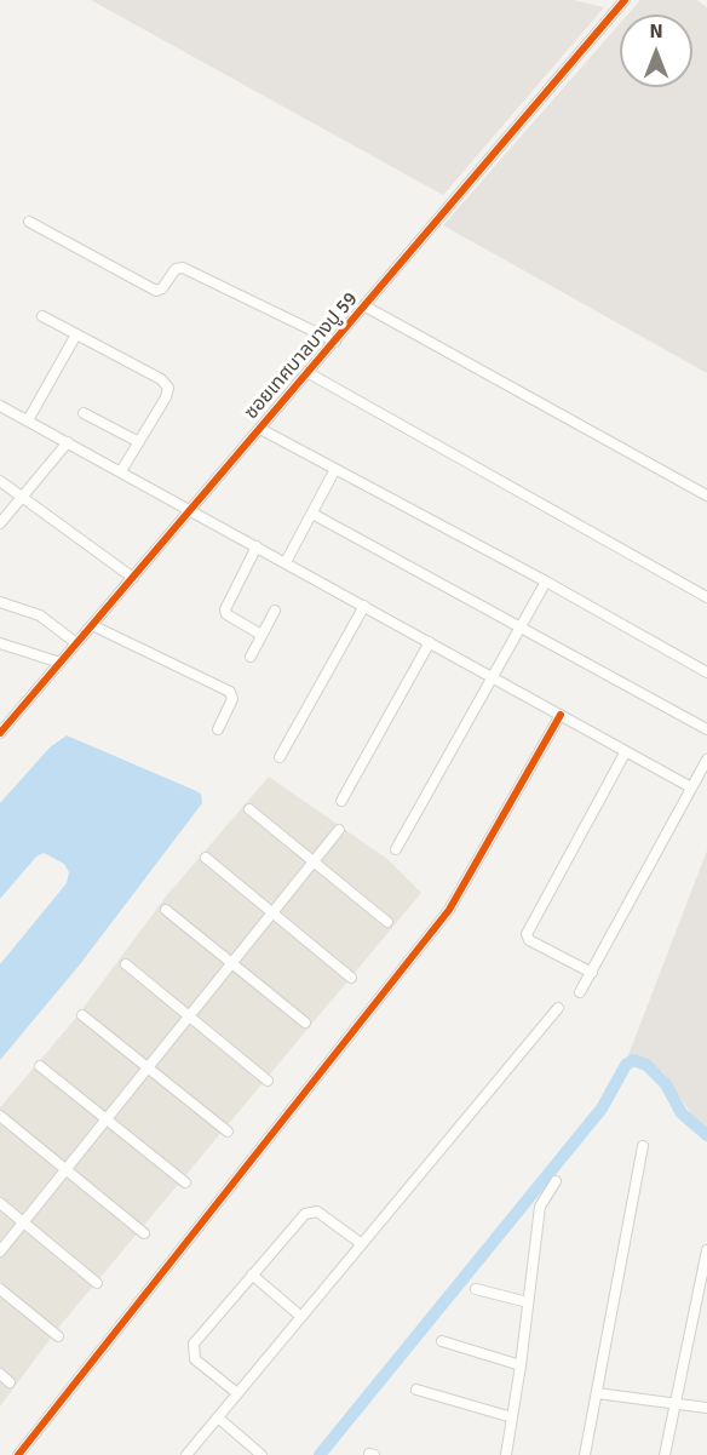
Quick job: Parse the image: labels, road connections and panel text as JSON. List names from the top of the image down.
{
  "streets": {
    "street": ["ซอยเทศบาลบางปู 59"]
  },
  "north": "top"
}
